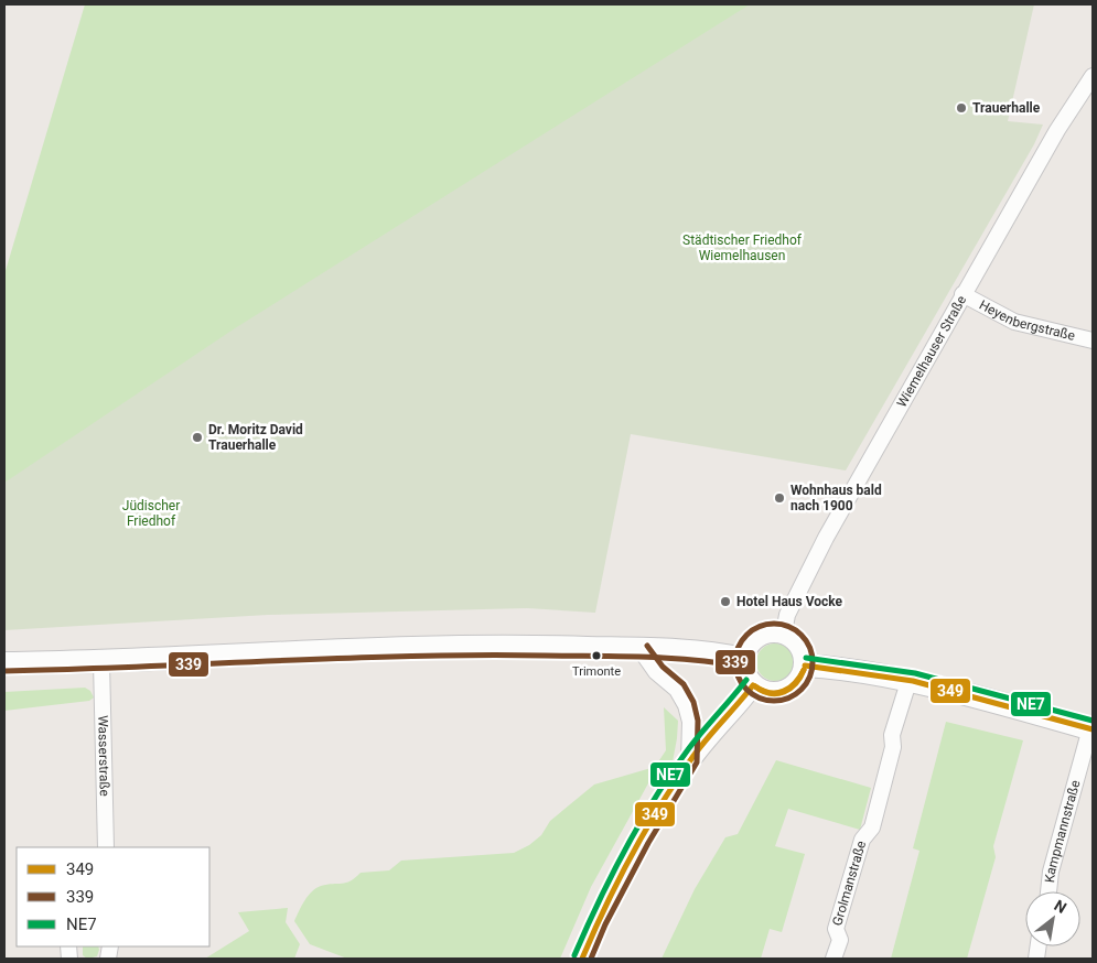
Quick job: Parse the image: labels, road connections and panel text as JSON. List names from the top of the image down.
{
  "streets": {
    "street": [
      "Heyenbergstraße",
      "Wiemelhauser Straße",
      "Wasserstraße",
      "Kampmannstraße",
      "Grolmanstraße"
    ]
  },
  "crossings": [
    ["Heyenbergstraße", "Wiemelhauser Straße"]
  ],
  "parks": ["Städtischer Friedhof Wiemelhausen", "Jüdischer Friedhof"],
  "places": [
    "Trauerhalle",
    "Dr. Moritz David Trauerhalle",
    "Wohnhaus bald nach 1900",
    "Hotel Haus Vocke",
    "Trimonte"
  ],
  "lines": ["transit line 339", "transit line NE7", "transit line 349"],
  "legend": ["349", "339", "NE7"],
  "north": "top right"
}
